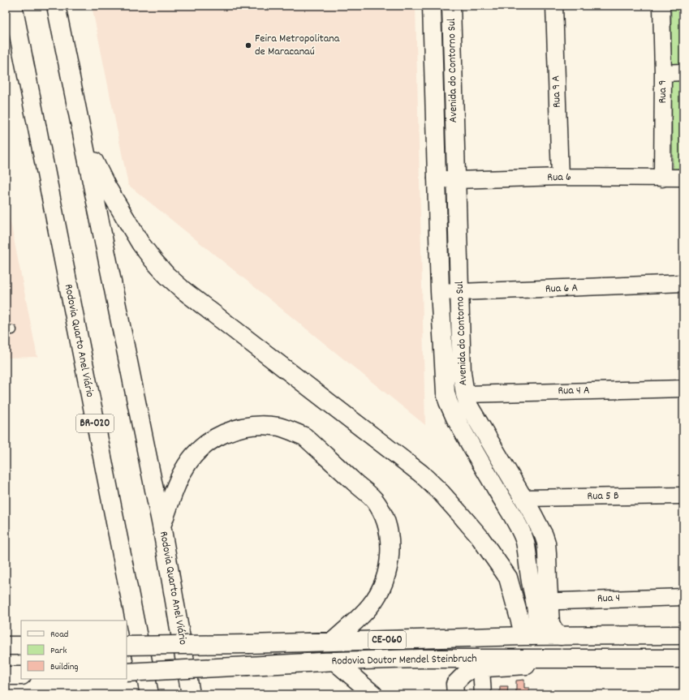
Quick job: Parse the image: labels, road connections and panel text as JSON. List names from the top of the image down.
{
  "streets": {
    "main road": [
      "Avenida do Contorno Sul",
      "Rodovia Quarto Anel Viário",
      "BR-020",
      "CE-060",
      "Rodovia Doutor Mendel Steinbruch"
    ],
    "street": [
      "Rua 9 A",
      "Rua 9",
      "Rua 6",
      "Rua 6 A",
      "Rua 4 A",
      "Rua 5 B",
      "Rua 4"
    ]
  },
  "crossings": [
    ["Avenida do Contorno Sul", "Rua 6"],
    ["Avenida do Contorno Sul", "Rua 6 A"],
    ["Avenida do Contorno Sul", "Rua 4 A"],
    ["Avenida do Contorno Sul", "Rua 5 B"],
    ["Avenida do Contorno Sul", "Rua 4"],
    ["Avenida do Contorno Sul", "Rodovia Doutor Mendel Steinbruch"],
    ["Rua 9 A", "Rua 6"],
    ["Rua 9", "Rua 6"]
  ],
  "places": ["Feira Metropolitana de Maracanaú"],
  "legend": ["Road", "Park", "Building"]
}
